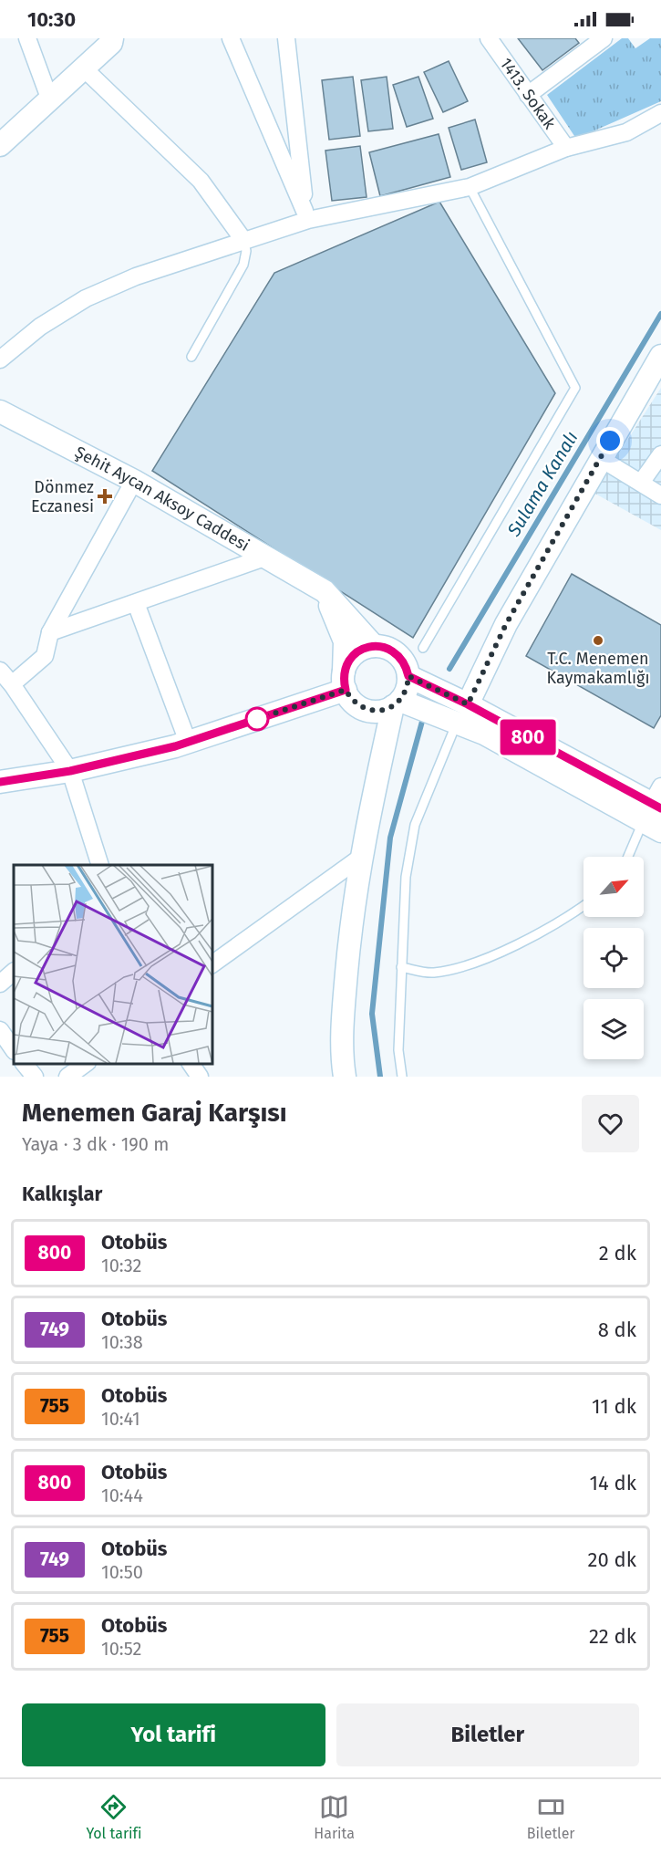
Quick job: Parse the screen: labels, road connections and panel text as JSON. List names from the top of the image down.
{
  "streets": {
    "street": ["1413. Sokak", "Şehit Aycan Aksoy Caddesi"]
  },
  "water": ["Sulama Kanalı"],
  "places": {
    "health": ["Dönmez Eczanesi"],
    "other": ["T.C. Menemen Kaymakamlığı"]
  },
  "lines": ["bus line 800"],
  "north": "top right",
  "page": {
    "status": "10:30",
    "on_map": "800",
    "heading": [
      ["Menemen Garaj Karşısı", "Yaya · 3 dk · 190 m"],
      "Kalkışlar"
    ],
    "list": [
      {
        "mark": "800",
        "name": "Otobüs",
        "note": "10:32",
        "value": "2 dk"
      },
      {
        "mark": "749",
        "name": "Otobüs",
        "note": "10:38",
        "value": "8 dk"
      },
      {
        "mark": "755",
        "name": "Otobüs",
        "note": "10:41",
        "value": "11 dk"
      },
      {
        "mark": "800",
        "name": "Otobüs",
        "note": "10:44",
        "value": "14 dk"
      },
      {
        "mark": "749",
        "name": "Otobüs",
        "note": "10:50",
        "value": "20 dk"
      },
      {
        "mark": "755",
        "name": "Otobüs",
        "note": "10:52",
        "value": "22 dk"
      }
    ],
    "buttons": ["Yol tarifi", "Biletler"],
    "tabs": ["Yol tarifi", "Harita", "Biletler"]
  }
}
